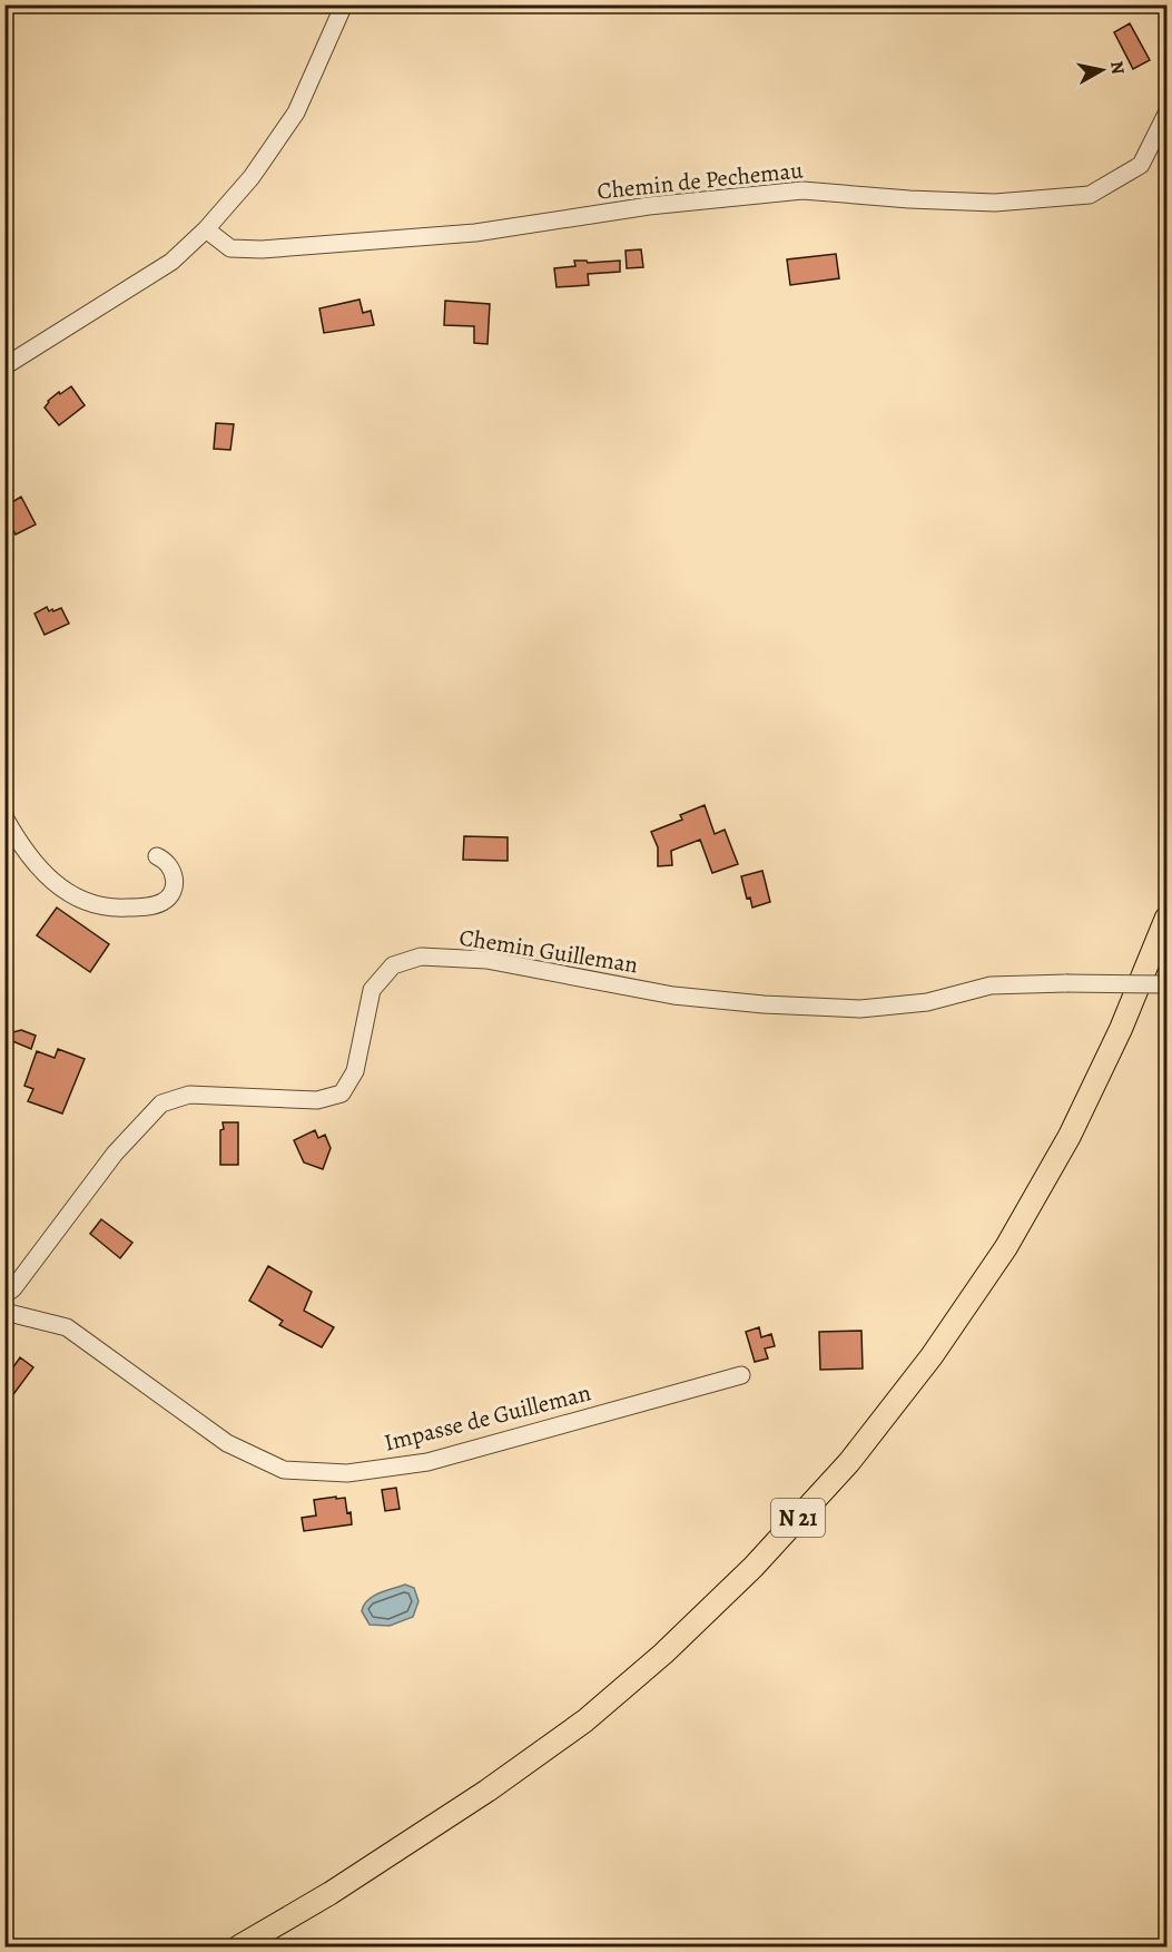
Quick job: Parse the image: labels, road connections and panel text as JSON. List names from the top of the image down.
{
  "streets": {
    "main road": ["N 21"],
    "street": ["Chemin de Pechemau", "Chemin Guilleman", "Impasse de Guilleman"]
  },
  "north": "right"
}
